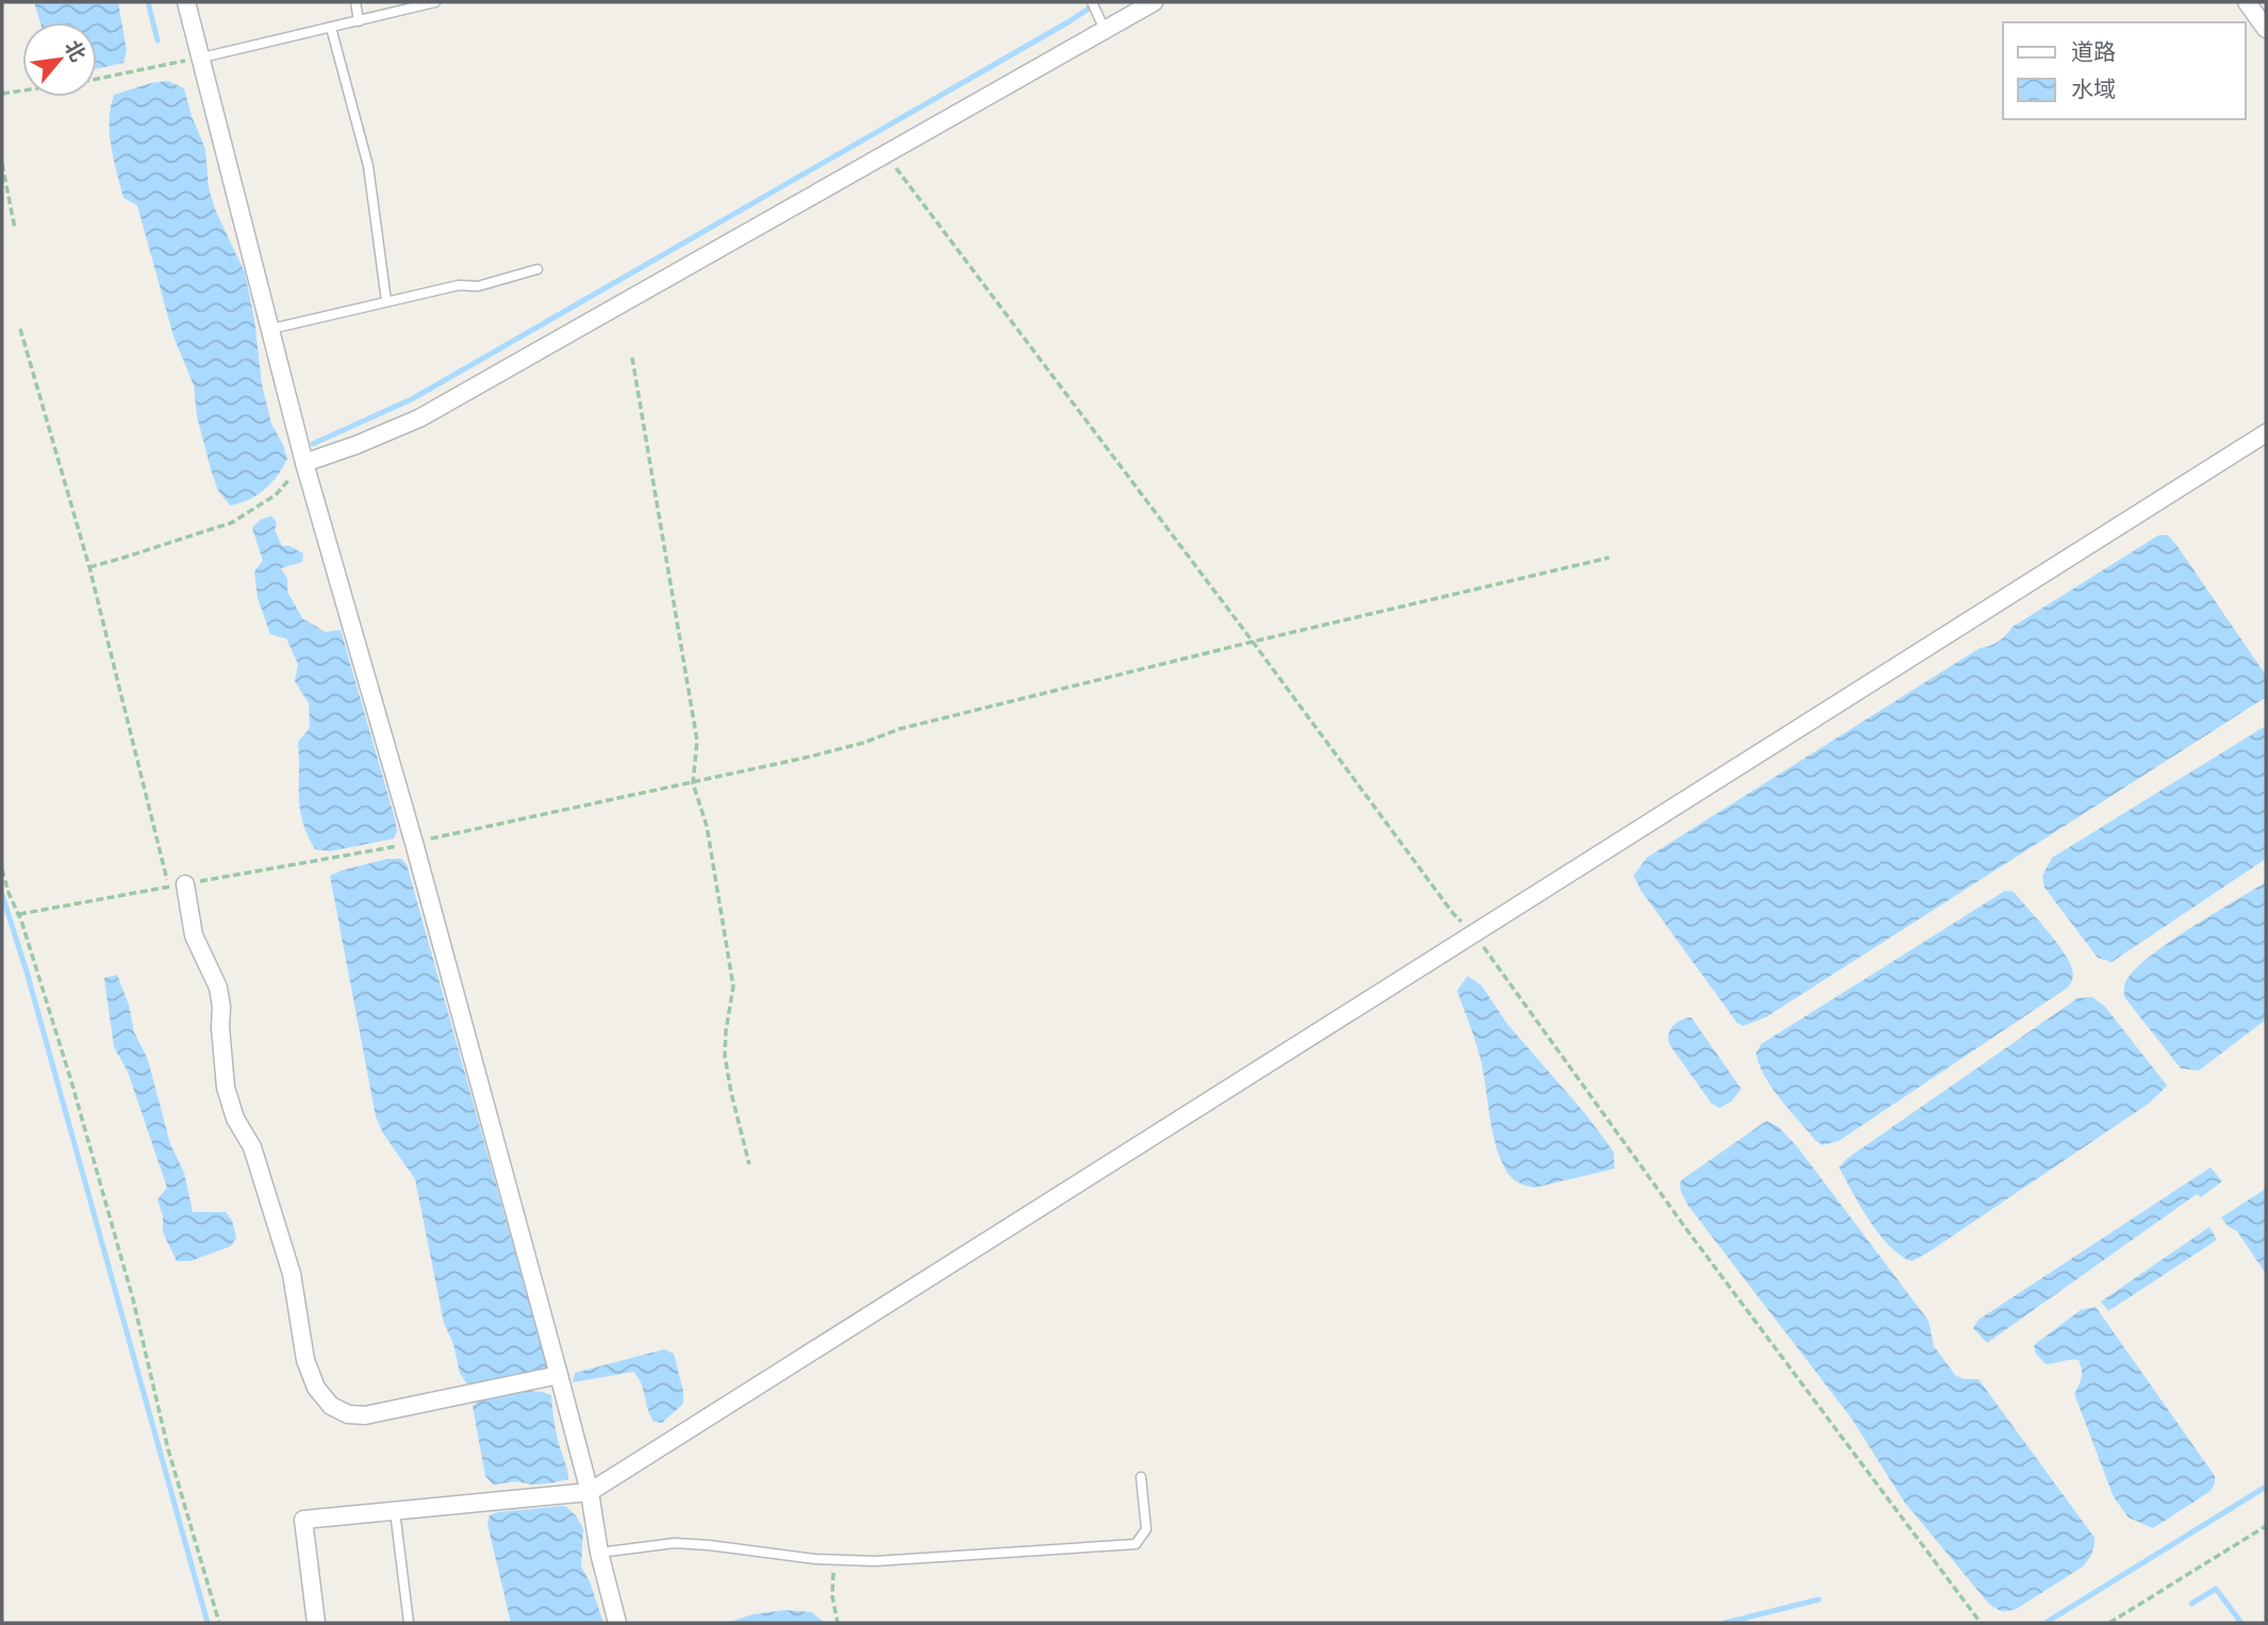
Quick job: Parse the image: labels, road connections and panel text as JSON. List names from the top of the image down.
{
  "legend": ["道路", "水域"],
  "north": "top right"
}
